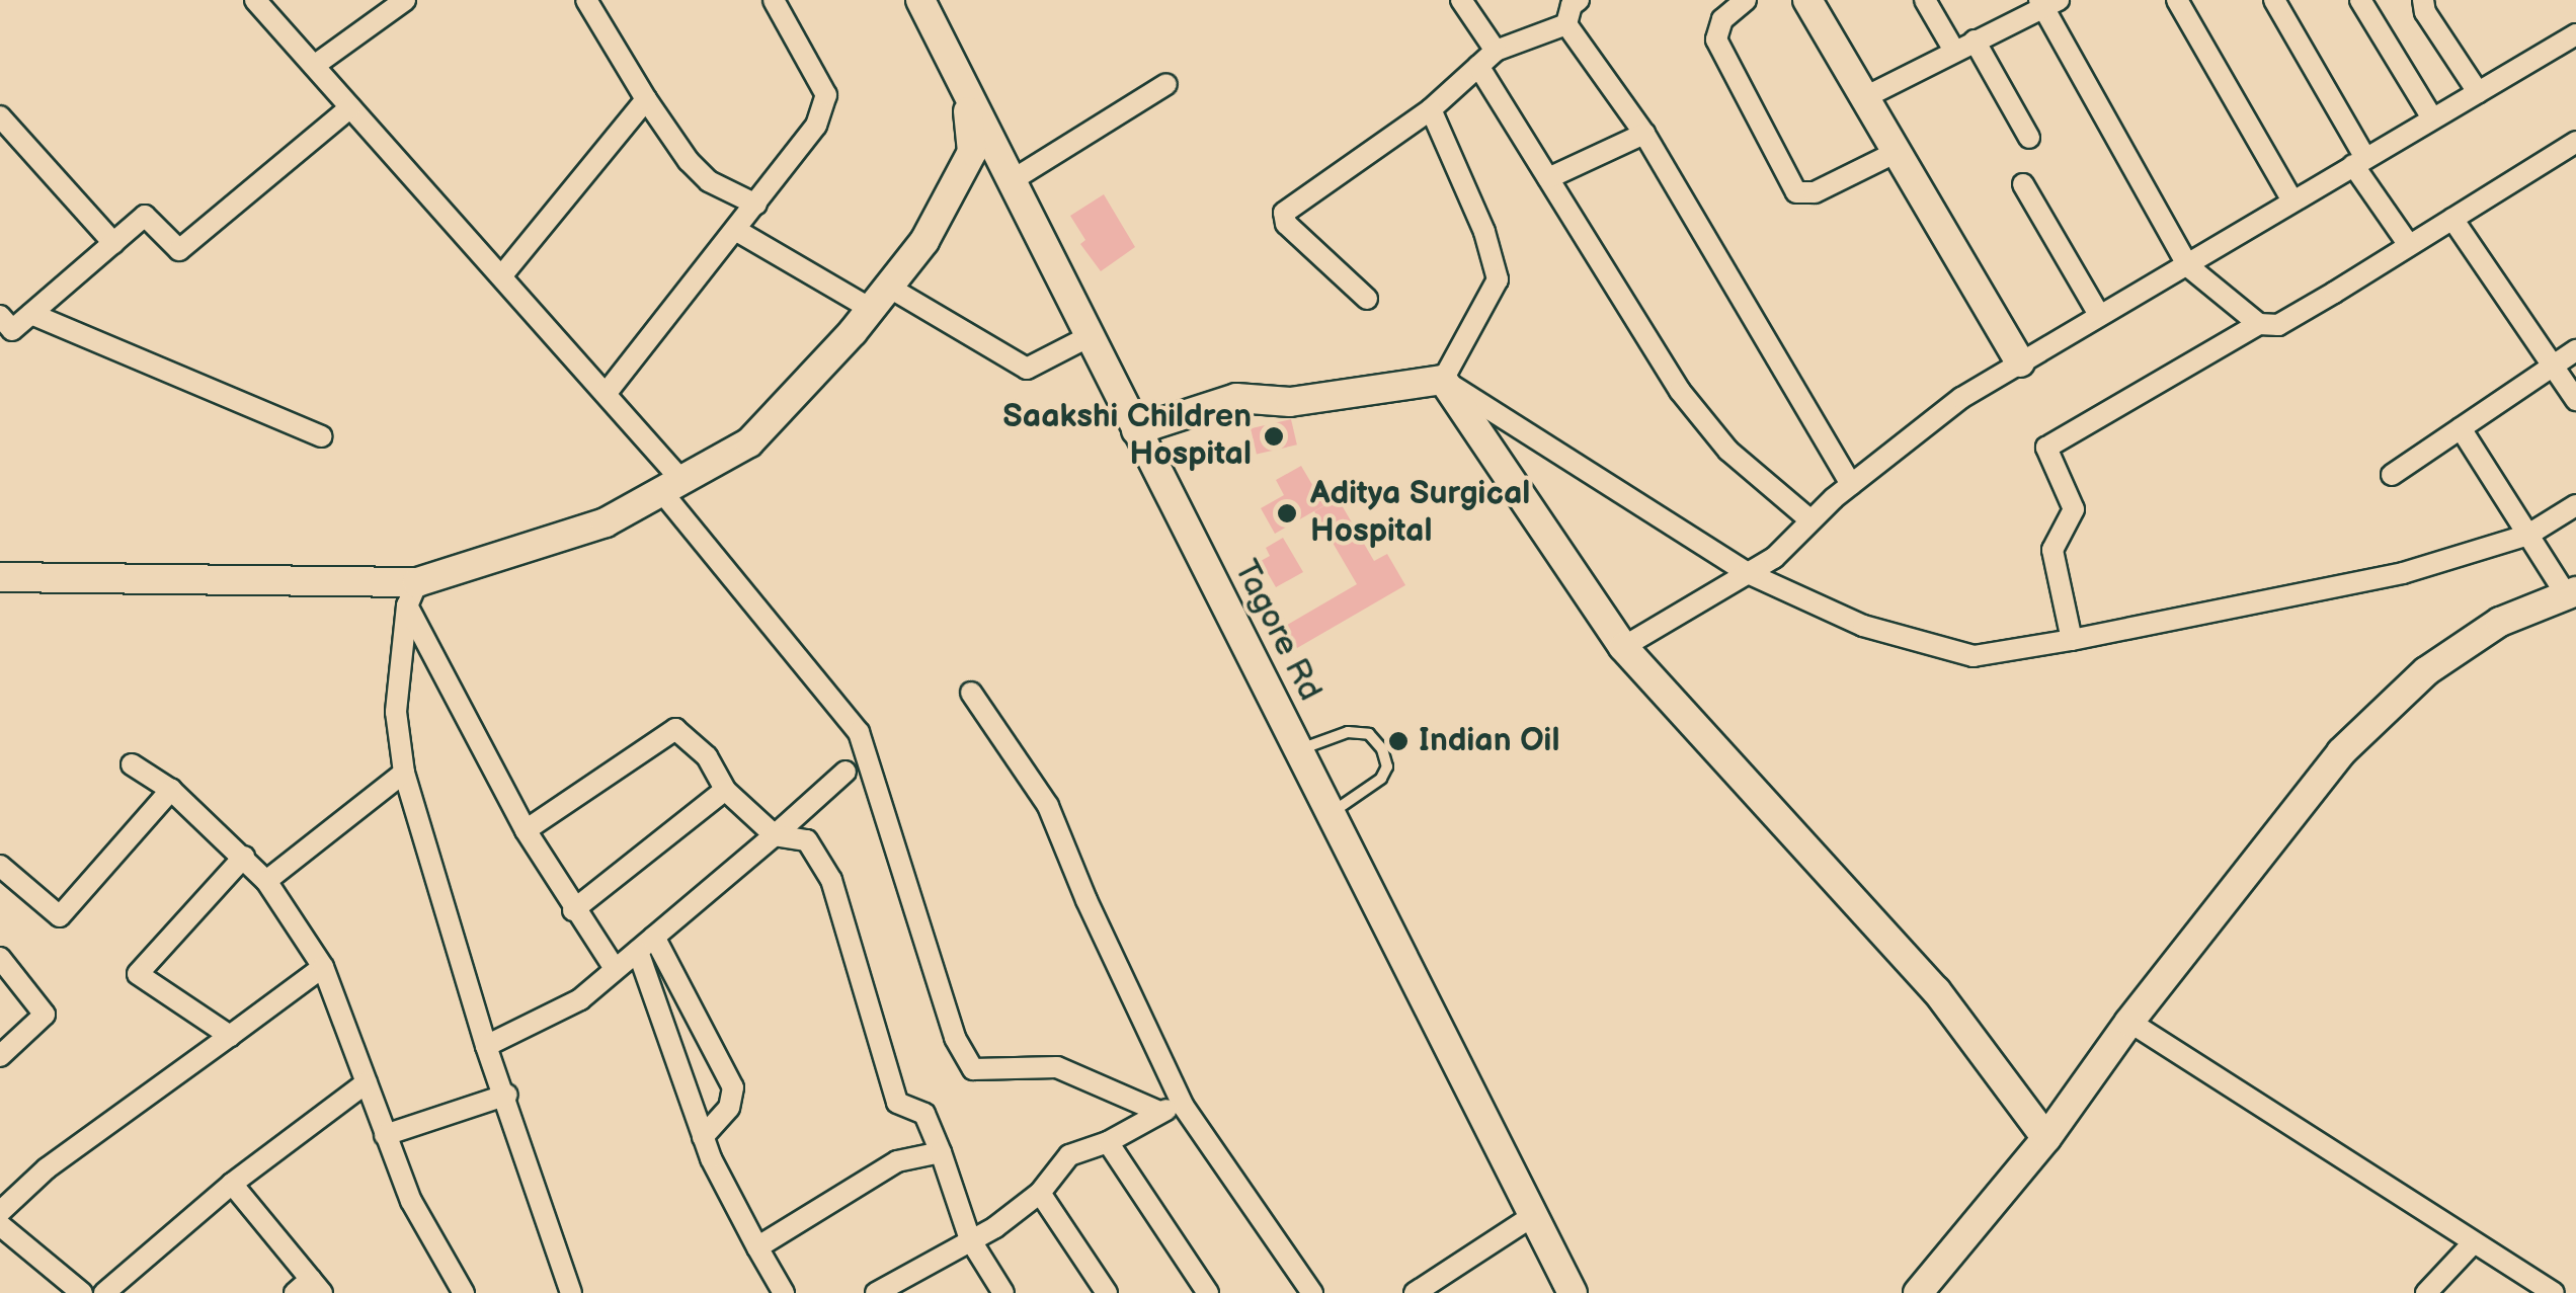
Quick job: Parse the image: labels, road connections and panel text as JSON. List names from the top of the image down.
{
  "streets": {
    "street": ["Tagore Rd"]
  },
  "places": ["Saakshi Children Hospital", "Aditya Surgical Hospital", "Indian Oil"]
}
